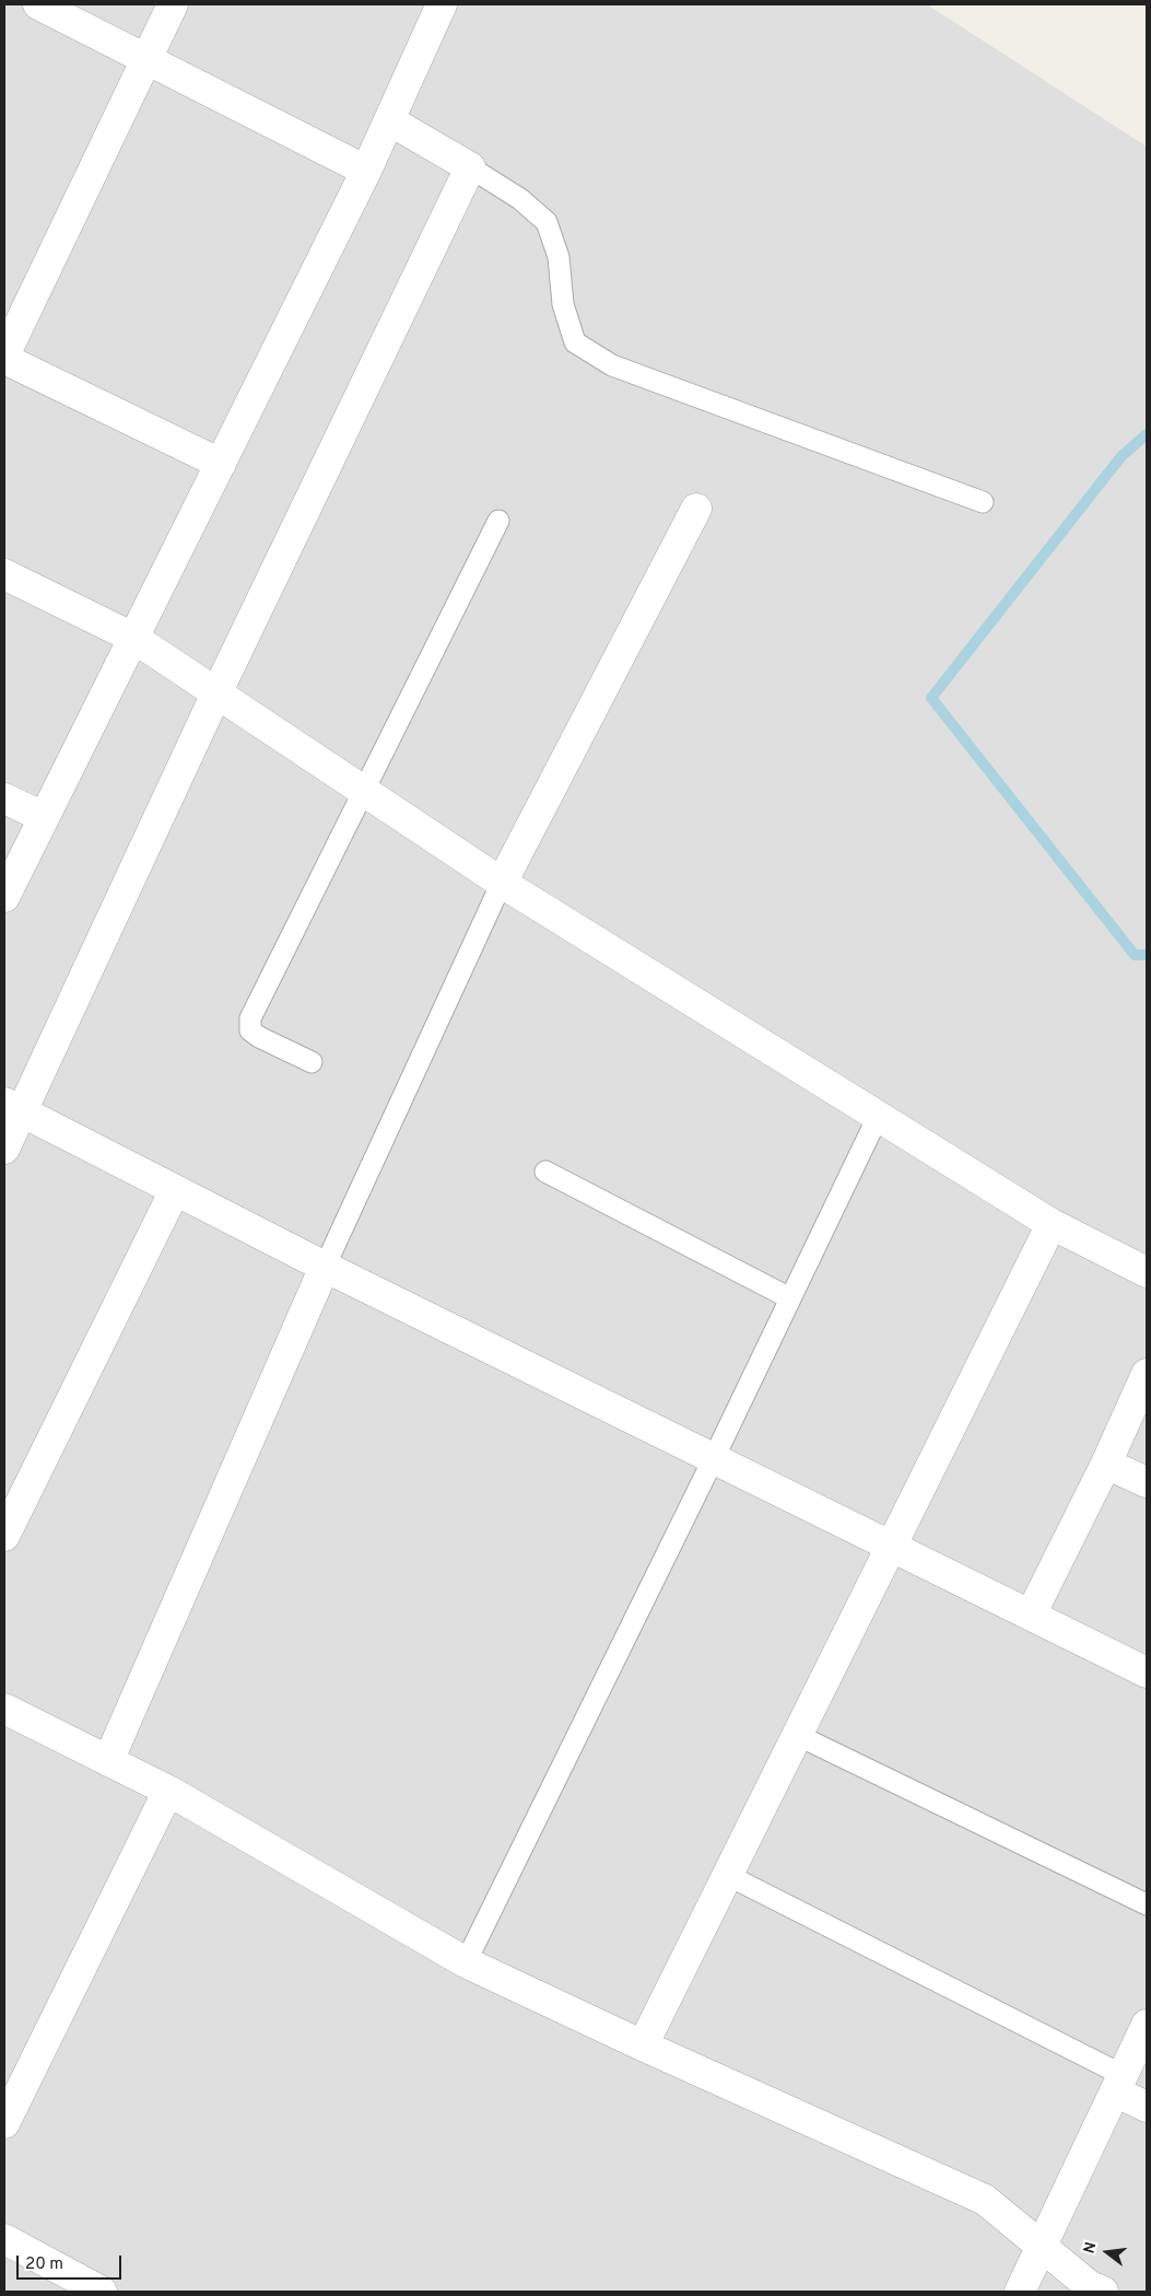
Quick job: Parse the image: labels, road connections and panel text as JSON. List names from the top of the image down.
{
  "scale_bar": "20 m",
  "north": "left"
}
